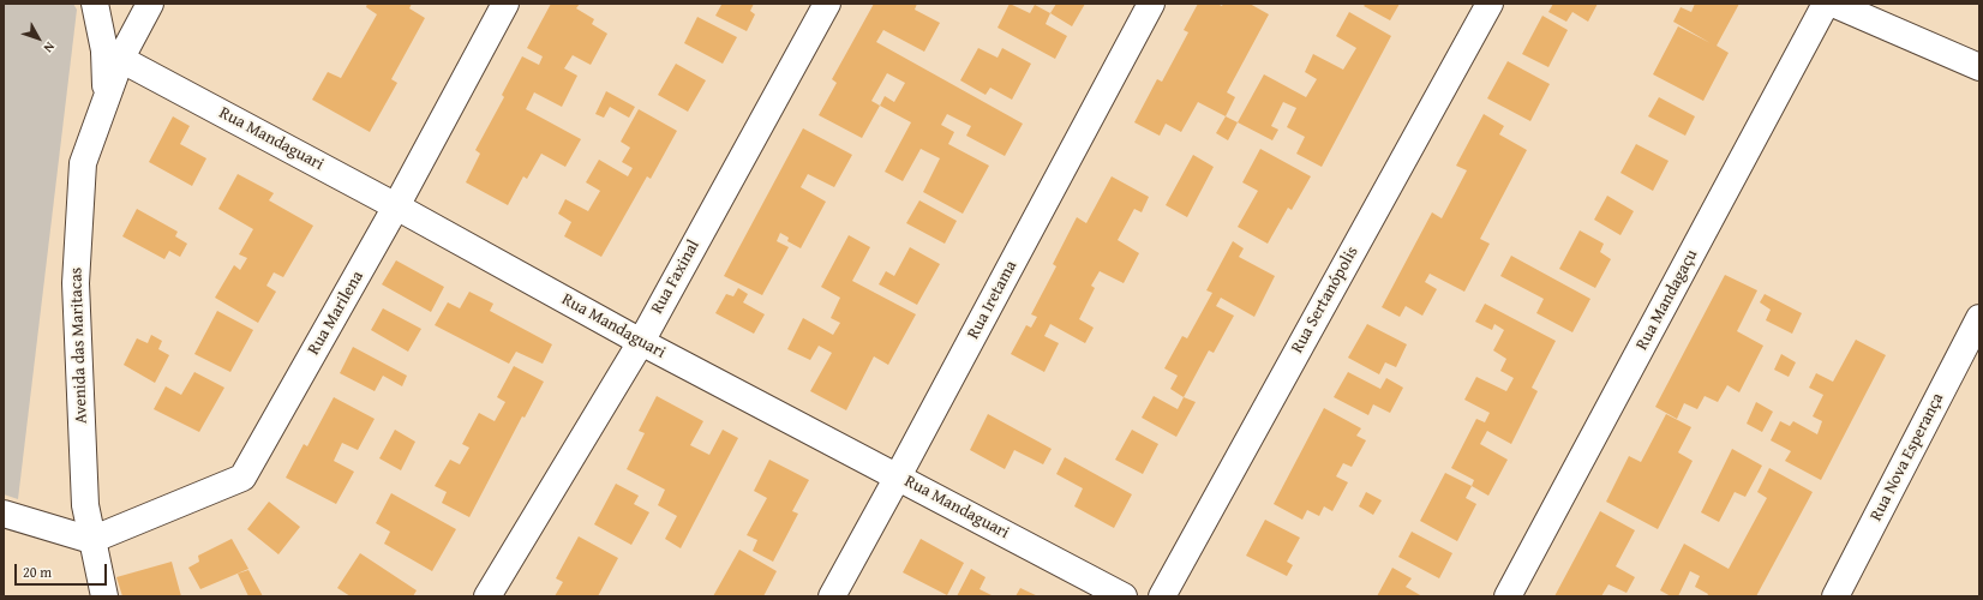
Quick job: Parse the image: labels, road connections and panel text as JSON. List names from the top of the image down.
{
  "streets": {
    "street": [
      "Rua Mandaguari",
      "Rua Faxinal",
      "Rua Iretama",
      "Rua Sertanópolis",
      "Rua Mandagaçu",
      "Rua Marilena",
      "Avenida das Maritacas",
      "Rua Nova Esperança"
    ]
  },
  "crossings": [
    ["Rua Mandaguari", "Rua Faxinal"],
    ["Rua Mandaguari", "Rua Iretama"],
    ["Rua Mandaguari", "Rua Marilena"],
    ["Rua Mandaguari", "Avenida das Maritacas"],
    ["Rua Marilena", "Avenida das Maritacas"]
  ],
  "scale_bar": "20 m",
  "north": "bottom right"
}
